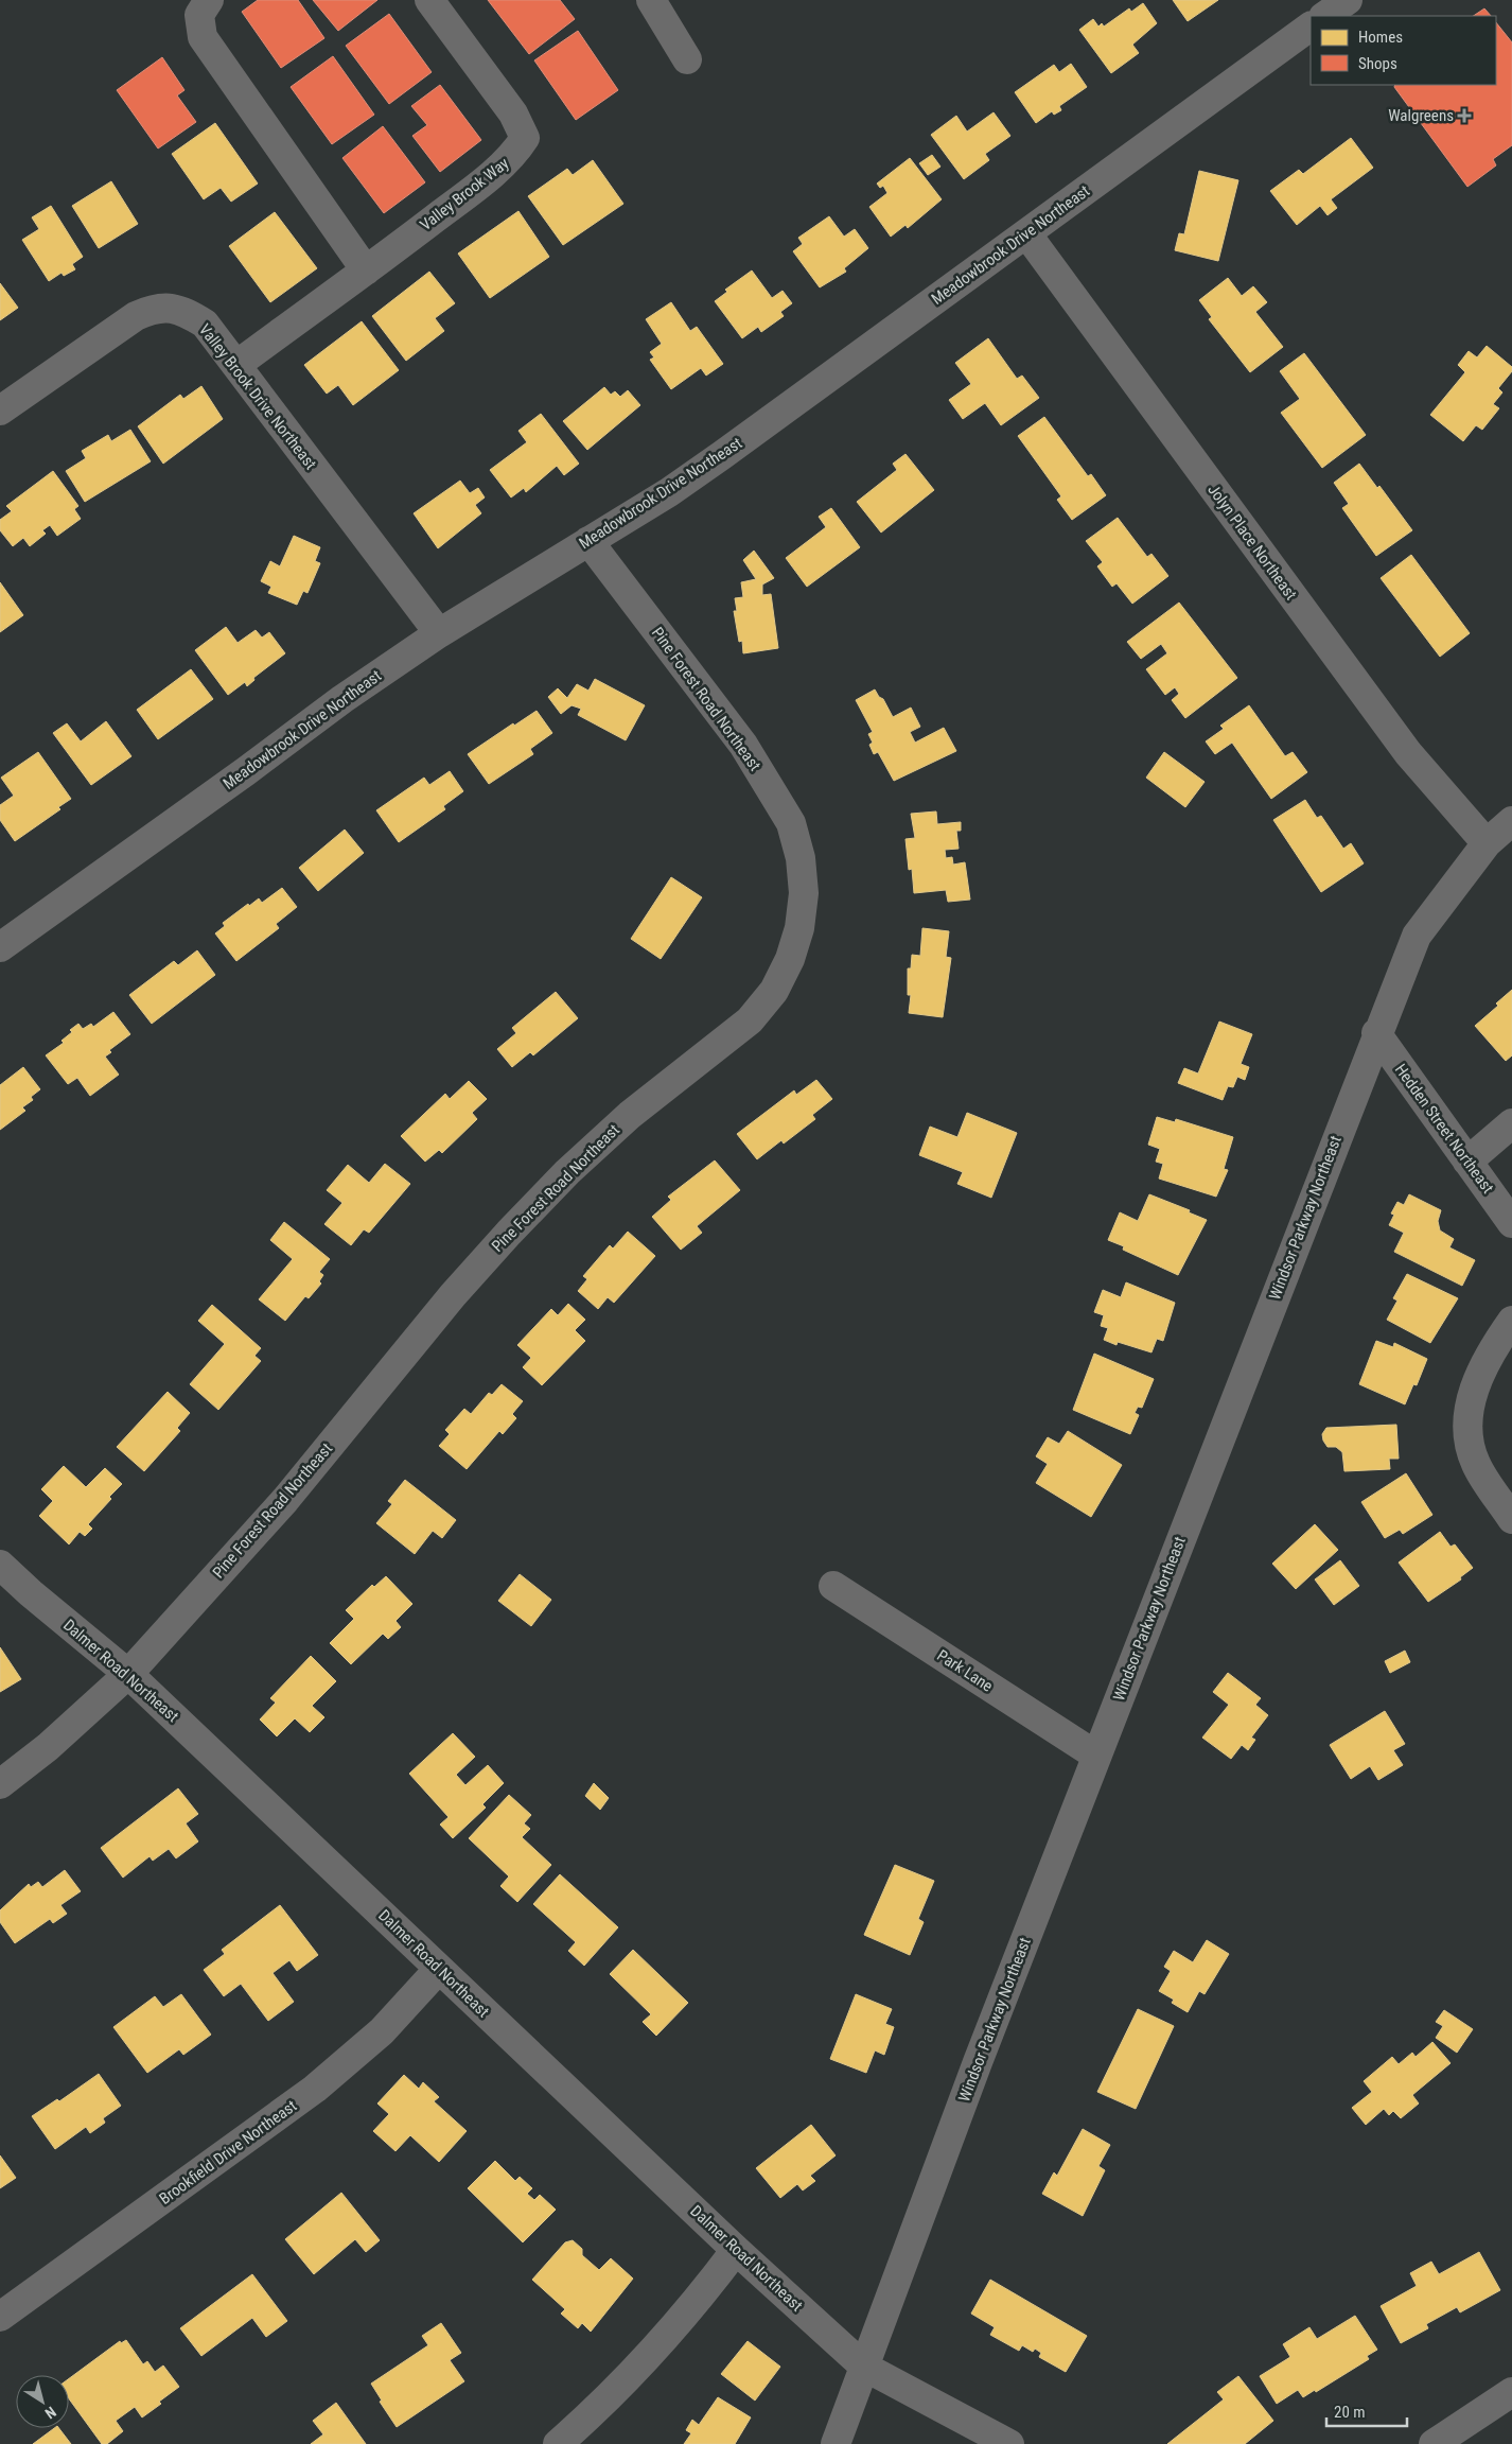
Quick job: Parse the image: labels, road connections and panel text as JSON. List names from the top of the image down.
{
  "streets": {
    "street": [
      "Valley Brook Way",
      "Meadowbrook Drive Northeast",
      "Valley Brook Drive Northeast",
      "Jolyn Place Northeast",
      "Pine Forest Road Northeast",
      "Hedden Street Northeast",
      "Windsor Parkway Northeast",
      "Dalmer Road Northeast",
      "Park Lane",
      "Brookfield Drive Northeast"
    ]
  },
  "crossings": [
    ["Valley Brook Way", "Valley Brook Drive Northeast"],
    ["Meadowbrook Drive Northeast", "Valley Brook Drive Northeast"],
    ["Meadowbrook Drive Northeast", "Jolyn Place Northeast"],
    ["Meadowbrook Drive Northeast", "Pine Forest Road Northeast"],
    ["Jolyn Place Northeast", "Windsor Parkway Northeast"],
    ["Pine Forest Road Northeast", "Dalmer Road Northeast"],
    ["Hedden Street Northeast", "Windsor Parkway Northeast"],
    ["Windsor Parkway Northeast", "Dalmer Road Northeast"],
    ["Windsor Parkway Northeast", "Park Lane"],
    ["Dalmer Road Northeast", "Brookfield Drive Northeast"]
  ],
  "places": {
    "health": ["Walgreens"]
  },
  "legend": ["Homes", "Shops"],
  "scale_bar": "20 m",
  "north": "bottom right"
}
